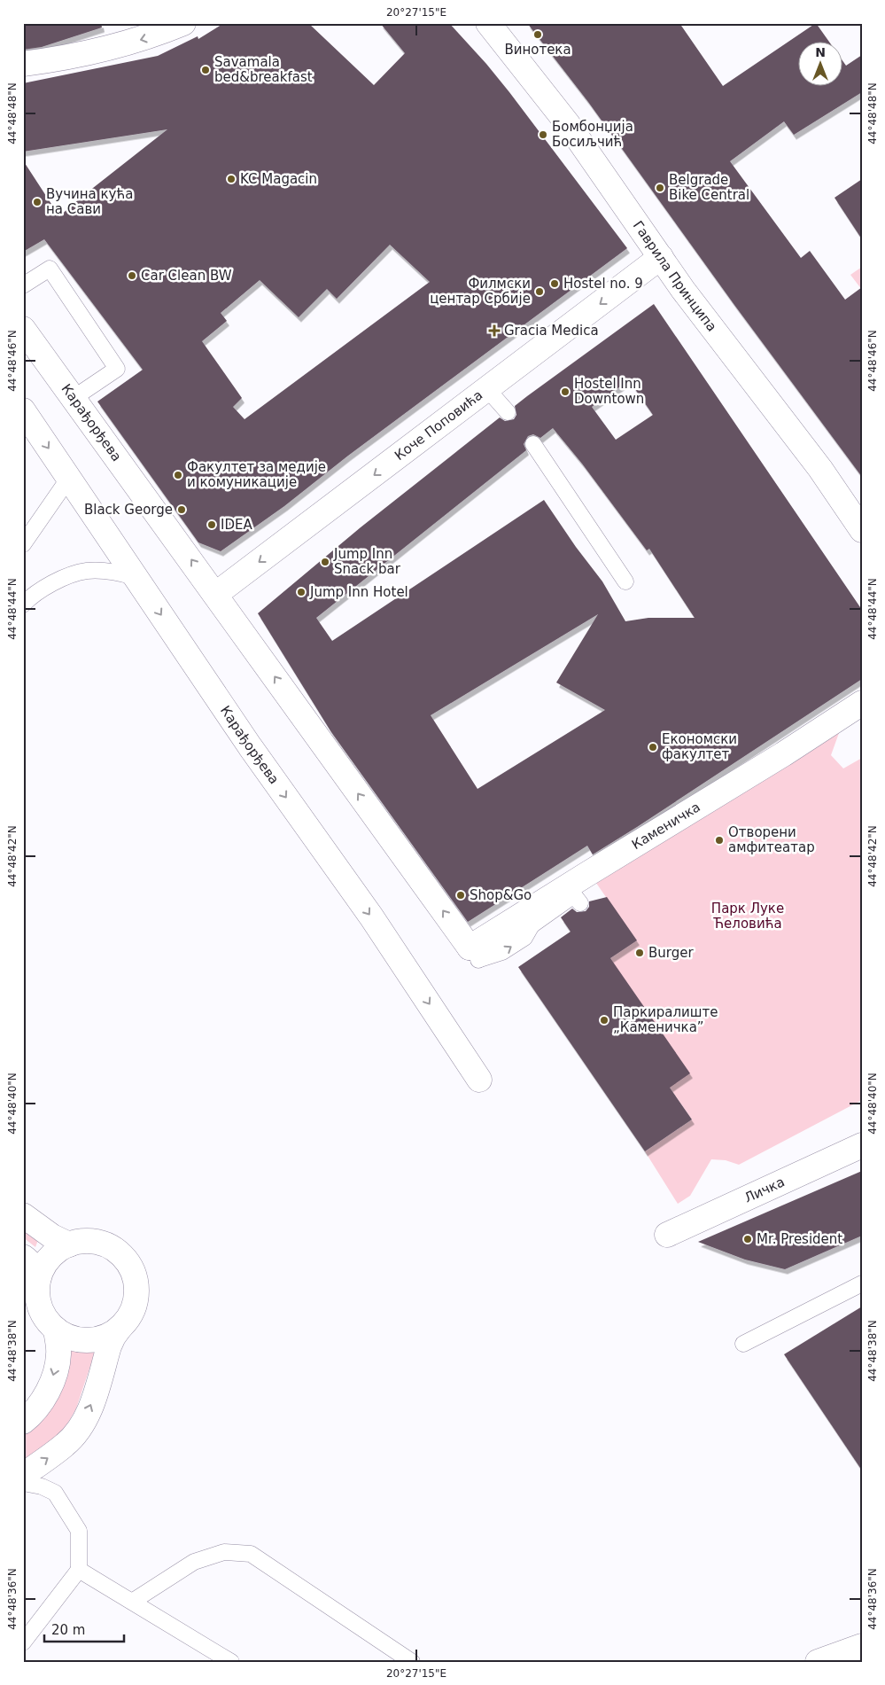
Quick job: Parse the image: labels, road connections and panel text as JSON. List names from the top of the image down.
{
  "streets": {
    "main road": [
      "Гаврила Принципа",
      "Карађорђева",
      "Коче Поповића",
      "Каменичка",
      "Личка"
    ]
  },
  "crossings": [
    ["Гаврила Принципа", "Коче Поповића"],
    ["Карађорђева", "Коче Поповића"],
    ["Карађорђева", "Каменичка"]
  ],
  "one_way": ["Коче Поповића"],
  "parks": ["Парк Луке Ћеловића"],
  "places": {
    "other": [
      "Винотека",
      "Savamala bed&breakfast",
      "Бомбонџија Босиљчић",
      "KC Magacin",
      "Belgrade Bike Central",
      "Вучина кућа на Сави",
      "Car Clean BW",
      "Hostel no. 9",
      "Филмски центар Србије",
      "Hostel Inn Downtown",
      "Факултет за медије и комуникације",
      "Black George",
      "IDEA",
      "Jump Inn Snack bar",
      "Jump Inn Hotel",
      "Економски факултет",
      "Отворени амфитеатар",
      "Shop&Go",
      "Burger",
      "Паркиралиште „Каменичка”",
      "Mr. President"
    ],
    "health": ["Gracia Medica"]
  },
  "scale_bar": "20 m",
  "north": "top",
  "coordinates": [
    "20°27'15\"E",
    "44°48'48\"N",
    "44°48'46\"N",
    "44°48'44\"N",
    "44°48'42\"N",
    "44°48'40\"N",
    "44°48'38\"N",
    "44°48'36\"N"
  ]
}
